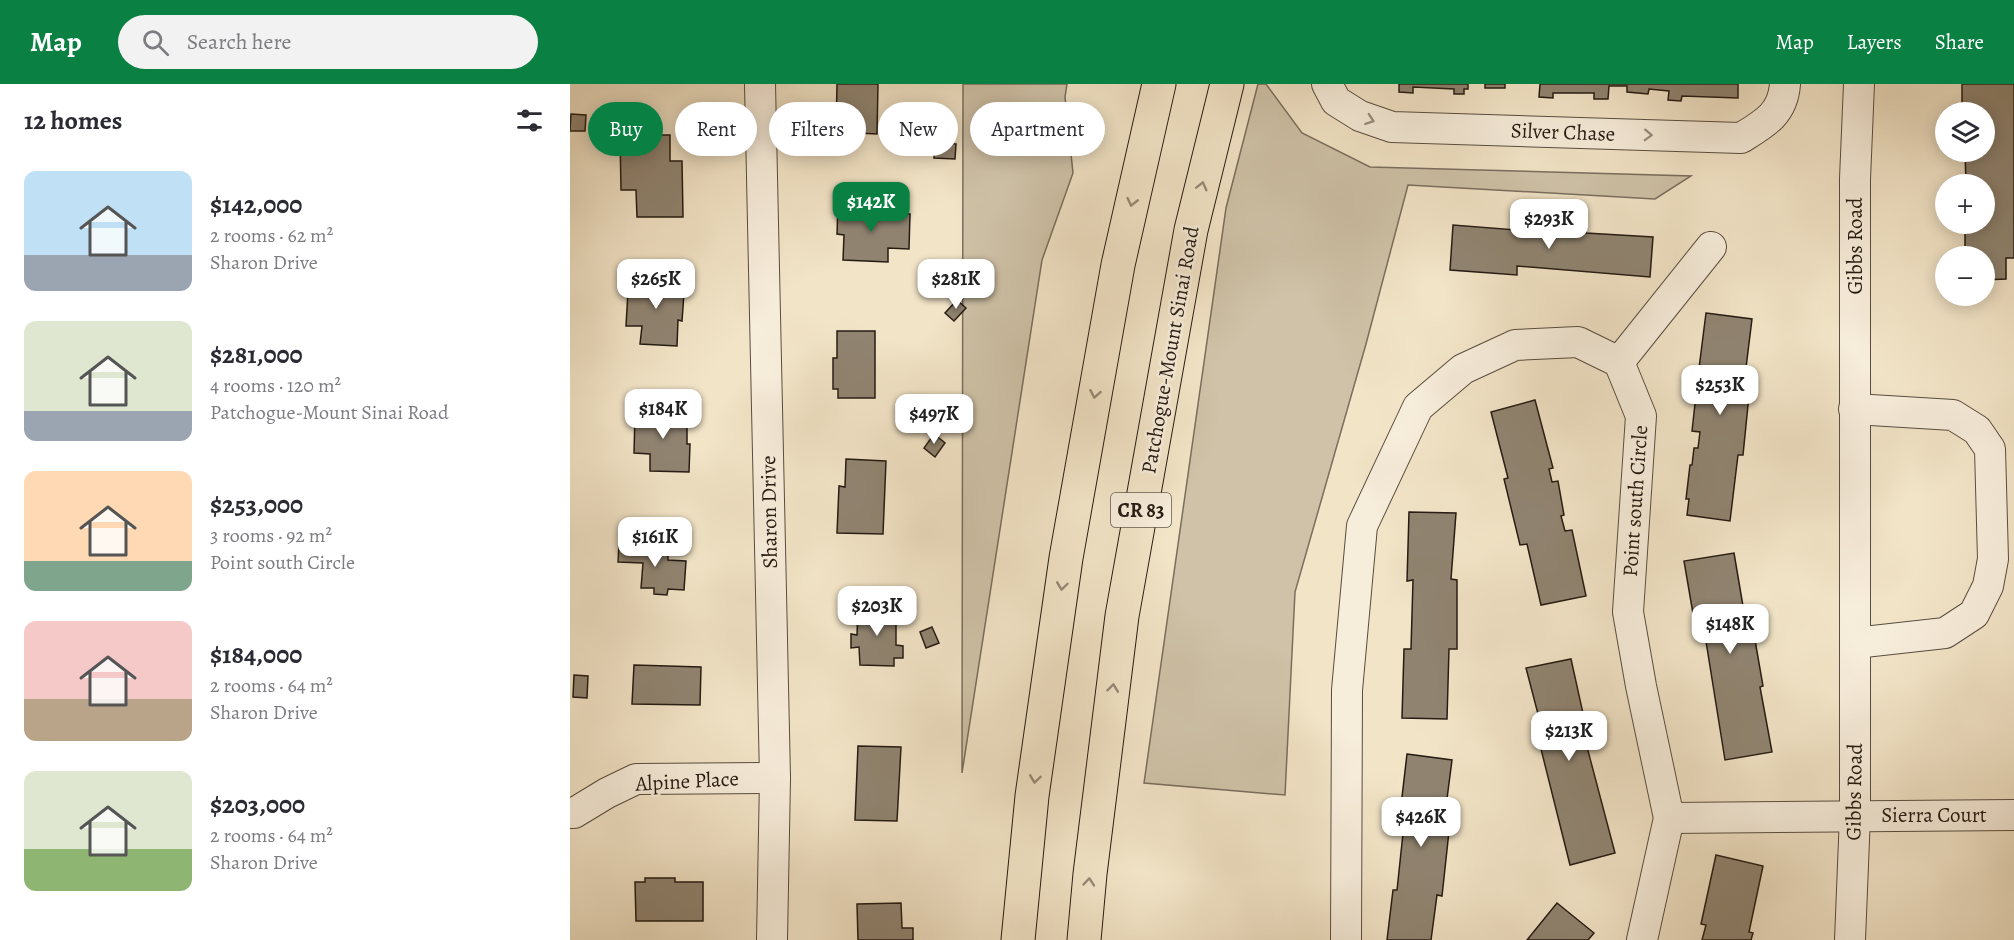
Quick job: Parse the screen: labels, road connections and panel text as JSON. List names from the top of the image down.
{
  "streets": {
    "highway": ["Patchogue-Mount Sinai Road", "CR 83"],
    "street": [
      "Silver Chase",
      "Gibbs Road",
      "Point south Circle",
      "Sharon Drive",
      "Alpine Place",
      "Sierra Court"
    ]
  },
  "crossings": [
    ["Gibbs Road", "Sierra Court"],
    ["Point south Circle", "Sierra Court"],
    ["Sharon Drive", "Alpine Place"]
  ],
  "one_way": ["Silver Chase"],
  "page": {
    "header": "Map",
    "search": "Search here",
    "nav": ["Map", "Layers", "Share"],
    "heading": "12 homes",
    "map_buttons": ["+", "−"],
    "chip": [
      "Buy",
      "Rent",
      "Filters",
      "New",
      "Apartment"
    ],
    "list": [
      {
        "name": "$142,000",
        "note": "2 rooms · 62 m² · Sharon Drive"
      },
      {
        "name": "$281,000",
        "note": "4 rooms · 120 m² · Patchogue-Mount Sinai Road"
      },
      {
        "name": "$253,000",
        "note": "3 rooms · 92 m² · Point south Circle"
      },
      {
        "name": "$184,000",
        "note": "2 rooms · 64 m² · Sharon Drive"
      },
      {
        "name": "$203,000",
        "note": "2 rooms · 64 m² · Sharon Drive"
      }
    ],
    "price": [
      "$142K",
      "$293K",
      "$265K",
      "$281K",
      "$253K",
      "$184K",
      "$497K",
      "$161K",
      "$203K",
      "$148K",
      "$213K",
      "$426K"
    ]
  }
}
